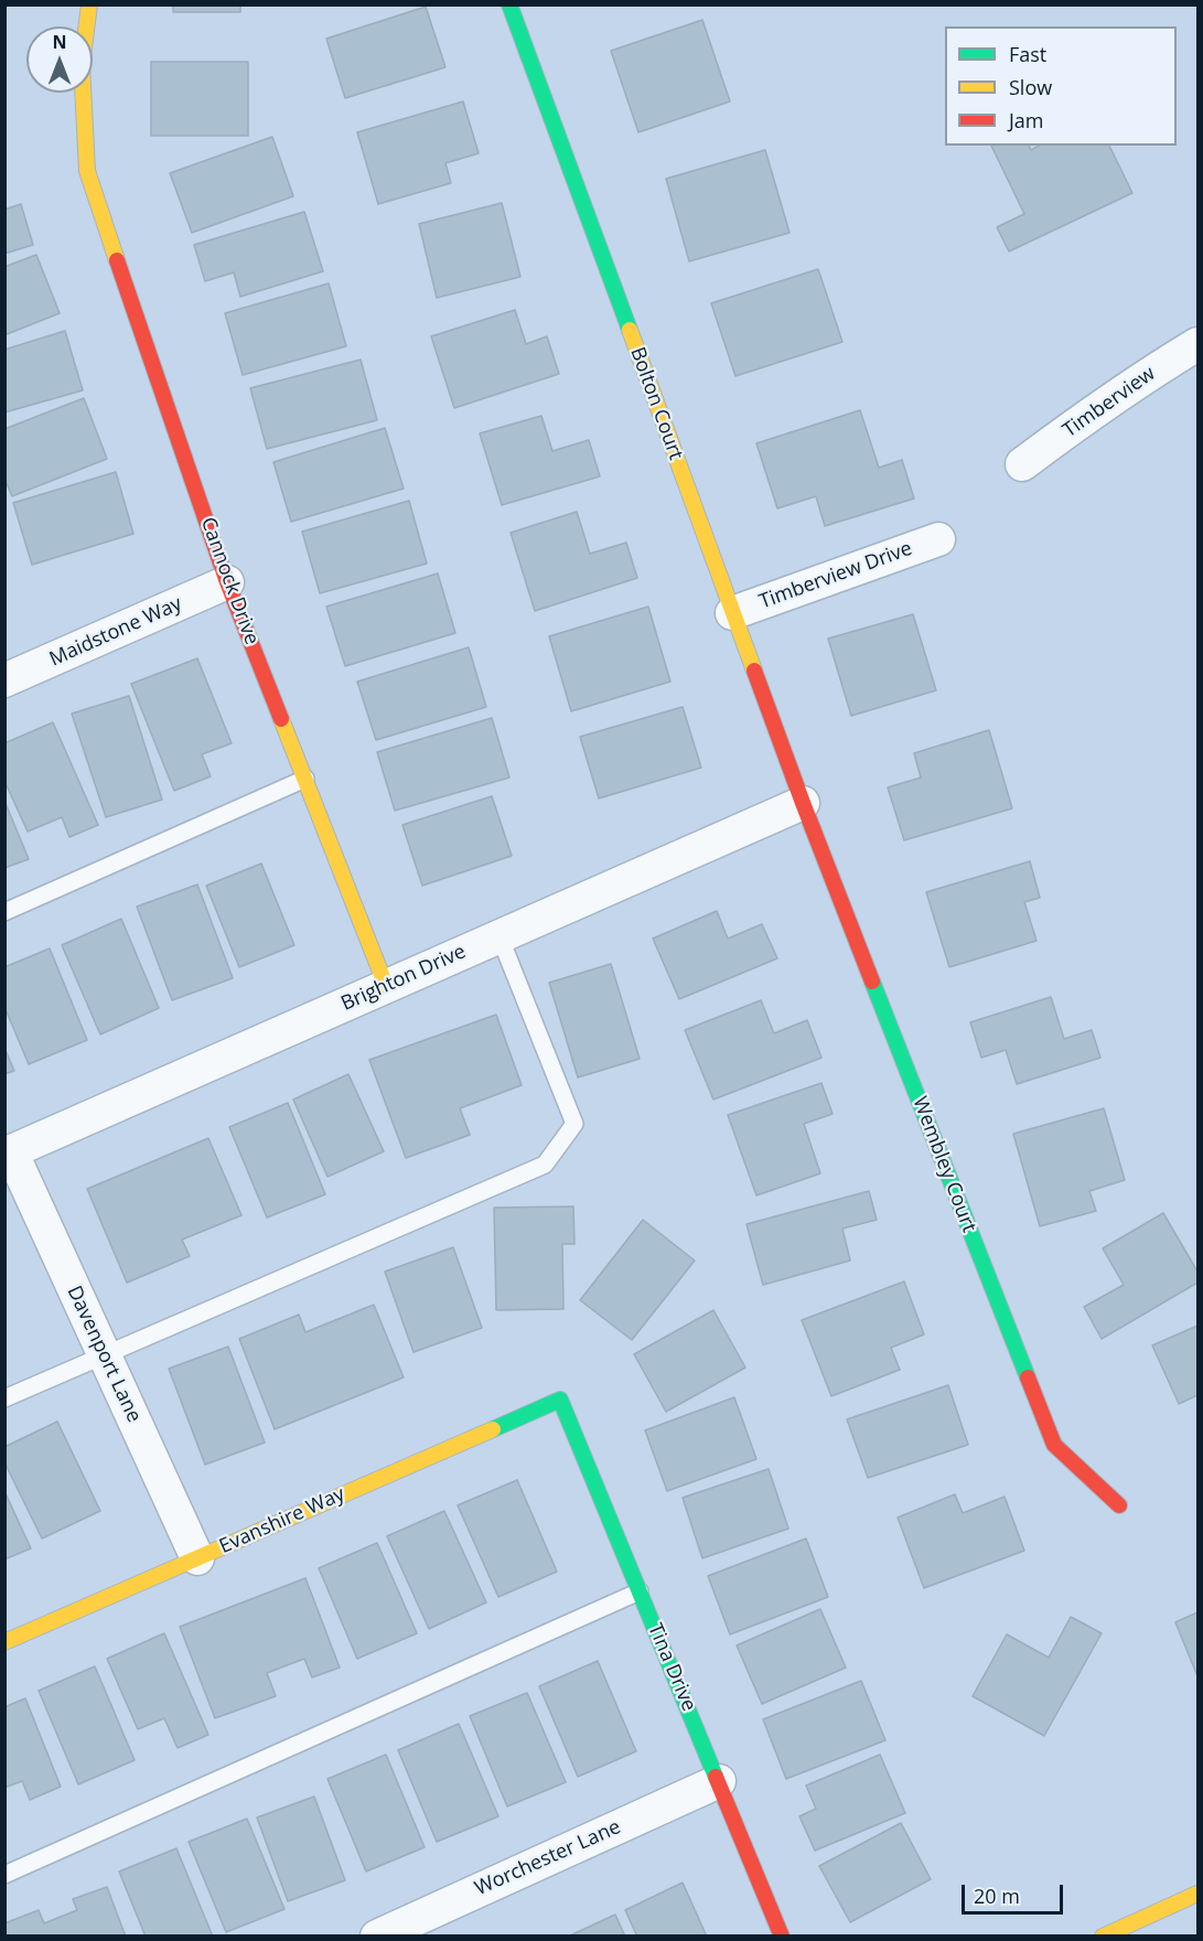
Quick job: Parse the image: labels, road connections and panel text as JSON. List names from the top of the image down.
{
  "streets": {
    "street": [
      "Timberview",
      "Bolton Court",
      "Timberview Drive",
      "Cannock Drive",
      "Maidstone Way",
      "Brighton Drive",
      "Wembley Court",
      "Davenport Lane",
      "Evanshire Way",
      "Tina Drive",
      "Worchester Lane"
    ]
  },
  "crossings": [
    ["Bolton Court", "Timberview Drive"],
    ["Bolton Court", "Brighton Drive"],
    ["Bolton Court", "Wembley Court"],
    ["Cannock Drive", "Maidstone Way"],
    ["Cannock Drive", "Brighton Drive"],
    ["Brighton Drive", "Wembley Court"],
    ["Brighton Drive", "Davenport Lane"],
    ["Davenport Lane", "Evanshire Way"],
    ["Evanshire Way", "Tina Drive"],
    ["Tina Drive", "Worchester Lane"]
  ],
  "legend": ["Fast", "Slow", "Jam"],
  "scale_bar": "20 m",
  "north": "top"
}
